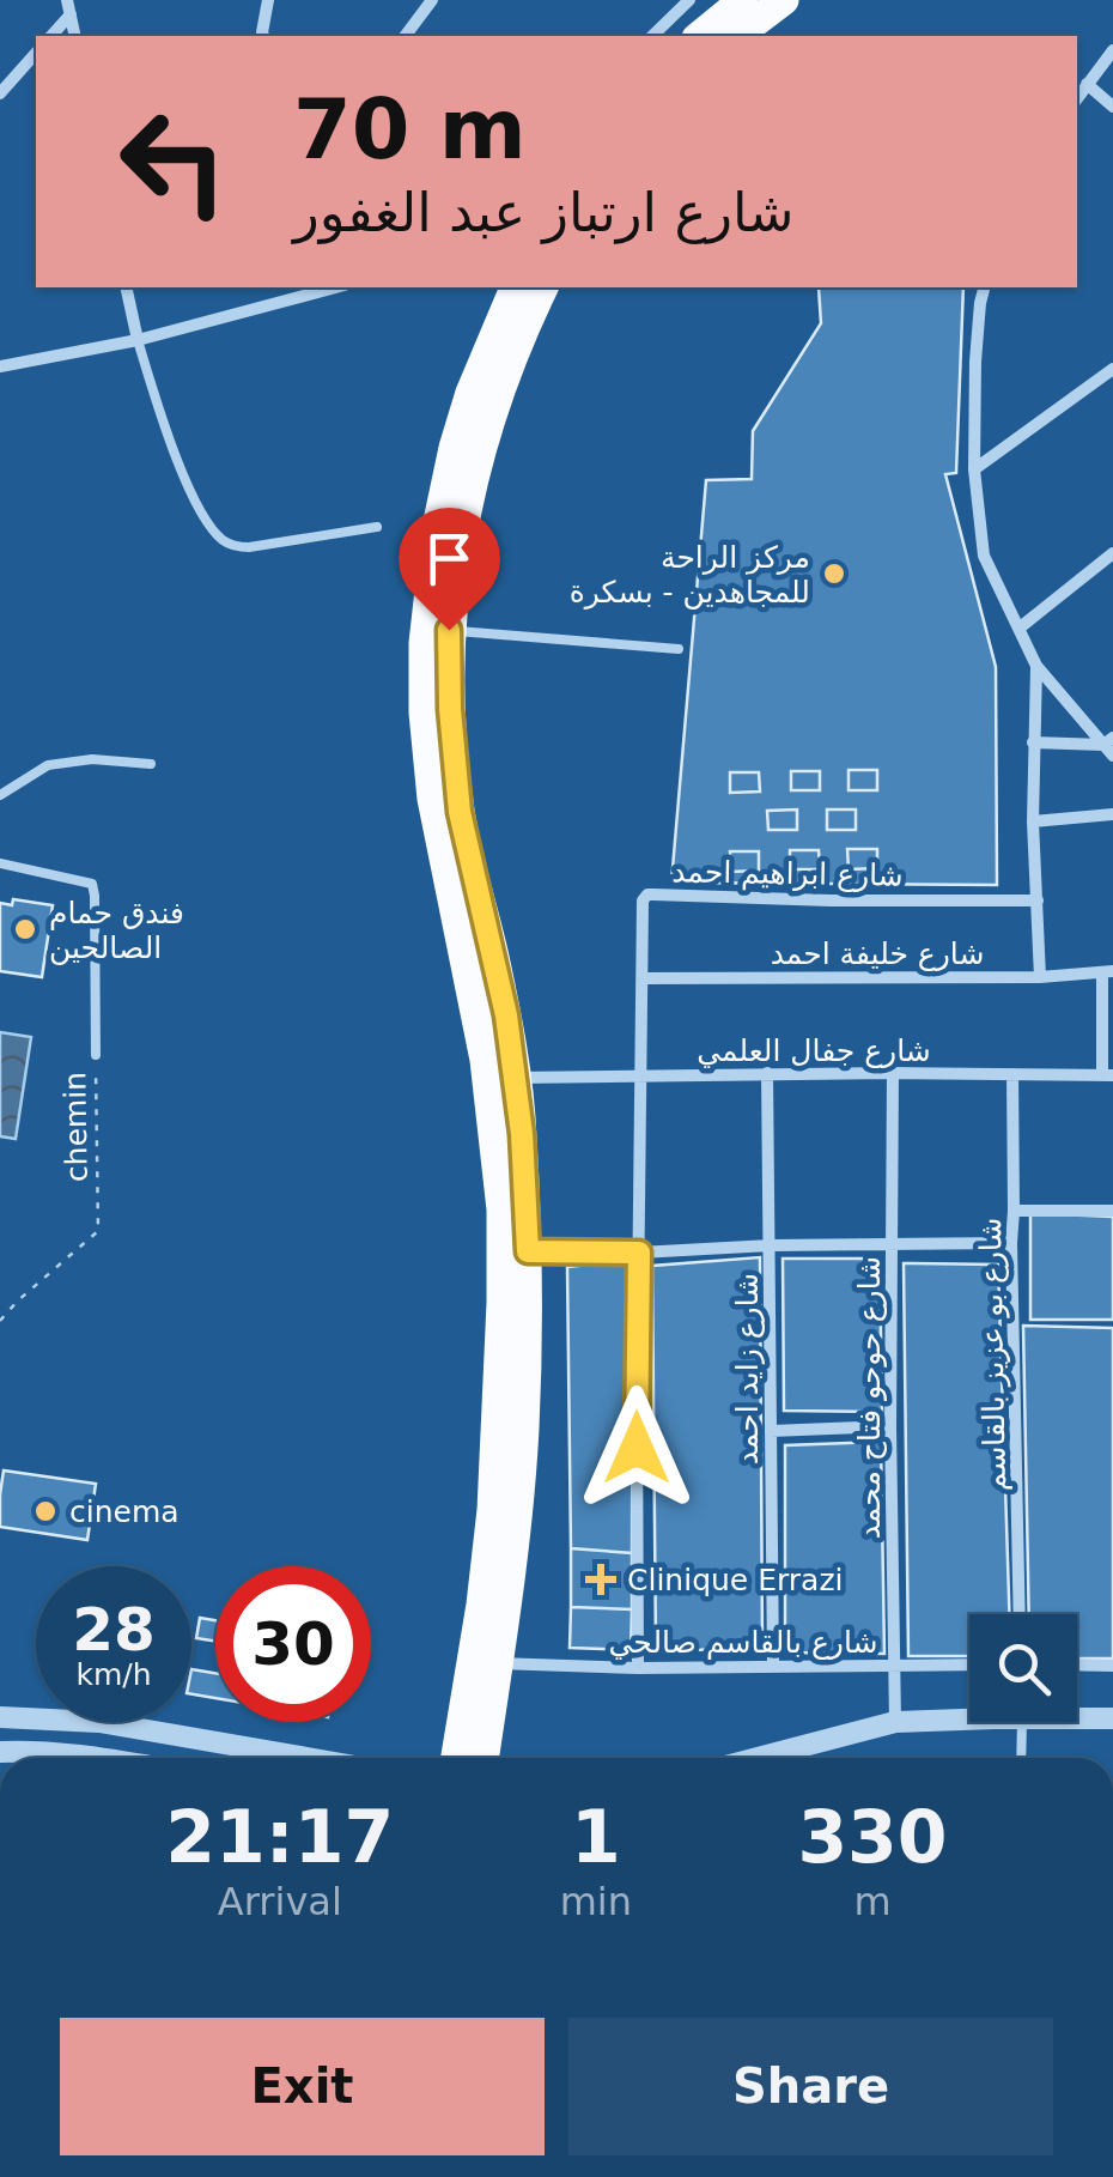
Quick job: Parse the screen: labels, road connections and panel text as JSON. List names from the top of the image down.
{
  "streets": {
    "street": [
      "شارع ابراهيم احمد",
      "شارع خليفة احمد",
      "شارع جفال العلمي",
      "شارع بو عزيز بالقاسم",
      "شارع زايد احمد",
      "شارع حوحو فتاح محمد",
      "شارع بالقاسم صالحي"
    ],
    "path": ["chemin"]
  },
  "crossings": [
    ["شارع ابراهيم احمد", "شارع خليفة احمد"],
    ["شارع ابراهيم احمد", "شارع جفال العلمي"],
    ["شارع ابراهيم احمد", "شارع بالقاسم صالحي"],
    ["شارع جفال العلمي", "شارع بو عزيز بالقاسم"],
    ["شارع جفال العلمي", "شارع زايد احمد"],
    ["شارع جفال العلمي", "شارع حوحو فتاح محمد"],
    ["شارع زايد احمد", "شارع بالقاسم صالحي"],
    ["شارع حوحو فتاح محمد", "شارع بالقاسم صالحي"]
  ],
  "places": {
    "other": ["مركز الراحة للمجاهدين - بسكرة", "فندق حمام الصالحين", "cinema"],
    "health": ["Clinique Errazi"]
  },
  "page": {
    "turn": ["70 m", "شارع ارتباز عبد الغفور"],
    "speed": "28 km/h",
    "limit": "30",
    "eta": [
      "21:17",
      "Arrival",
      "1",
      "min",
      "330",
      "m"
    ],
    "buttons": ["Exit", "Share"]
  }
}
